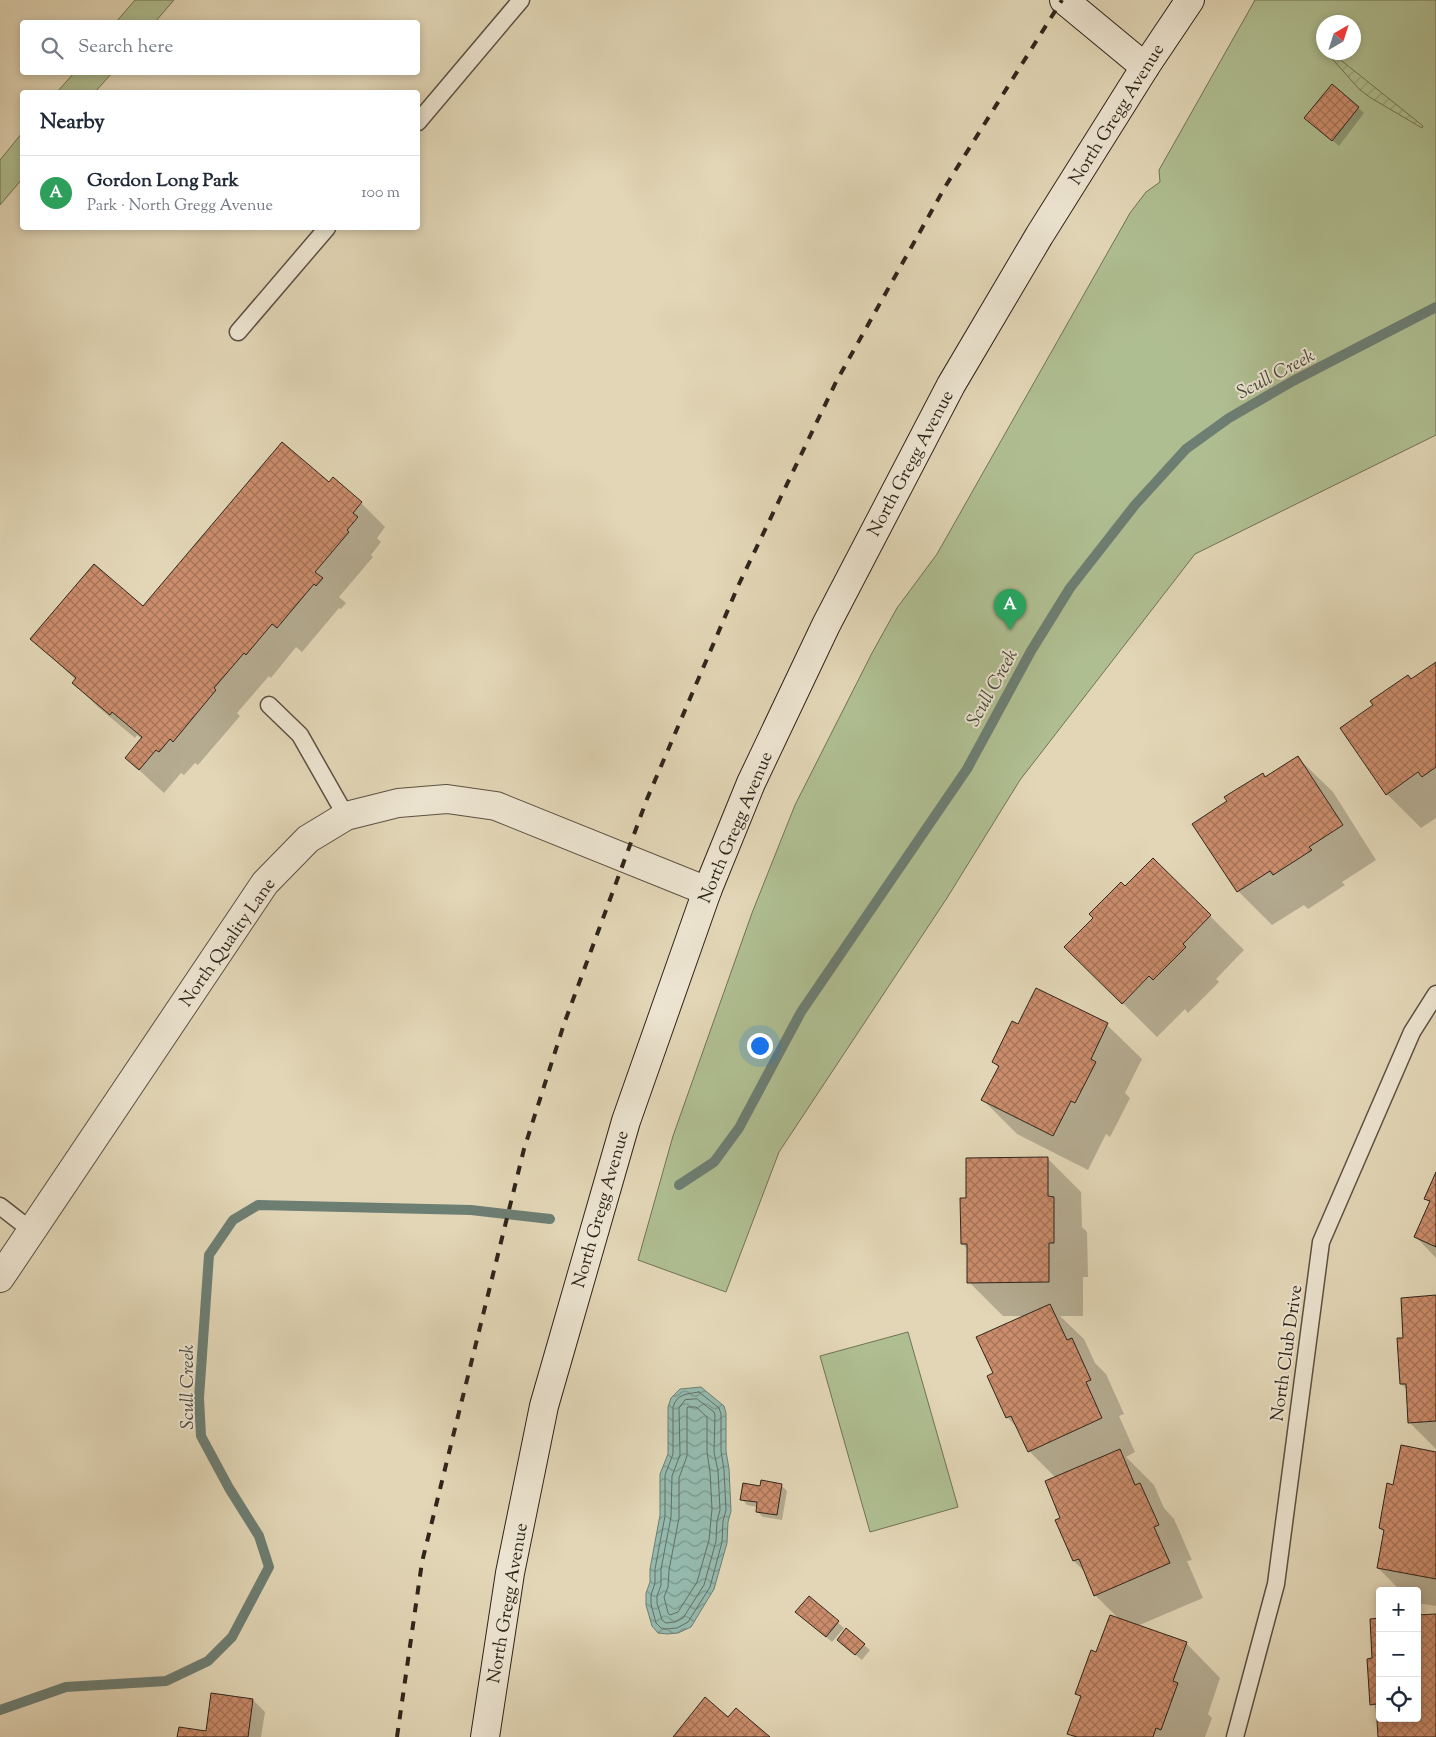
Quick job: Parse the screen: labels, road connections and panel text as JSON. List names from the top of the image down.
{
  "streets": {
    "main road": ["North Gregg Avenue", "North Quality Lane"],
    "lane": ["North Club Drive"]
  },
  "crossings": [
    ["North Gregg Avenue", "North Quality Lane"]
  ],
  "water": ["Scull Creek"],
  "north": "top right",
  "page": {
    "search": "Search here",
    "heading": "Nearby",
    "list": [
      {
        "mark": "A",
        "name": "Gordon Long Park",
        "note": "Park · North Gregg Avenue",
        "value": "100 m"
      }
    ],
    "pins": "A",
    "map_buttons": ["+", "−"]
  }
}
